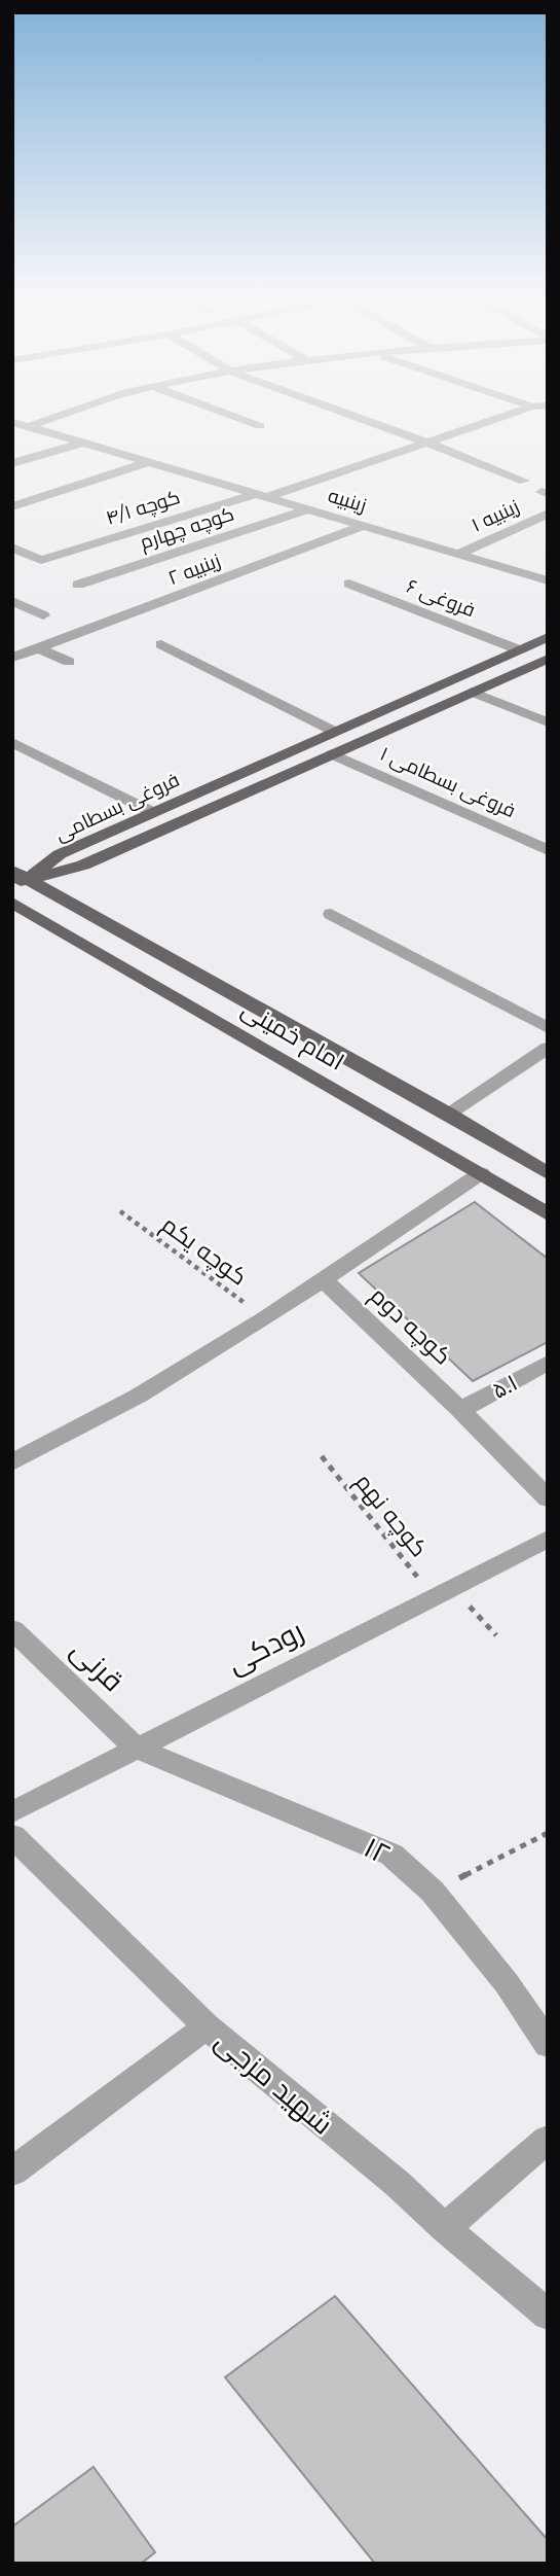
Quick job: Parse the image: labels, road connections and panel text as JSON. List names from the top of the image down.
{
  "streets": {
    "main road": ["فروغی بسطامی", "امام خمینی"],
    "street": [
      "زینبیه",
      "کوچه ۴/۱",
      "زینبیه ۱",
      "کوچه چهارم",
      "زینبیه ۲",
      "فروغی ۶",
      "فروغی بسطامی ۱",
      "کوچه دوم",
      "۵.۱",
      "رودکی",
      "قرنی",
      "۱۲",
      "شهید مزجی"
    ],
    "path": ["کوچه یکم", "کوچه نهم"]
  },
  "crossings": [
    ["زینبیه", "کوچه ۴/۱"],
    ["زینبیه", "زینبیه ۱"],
    ["زینبیه", "کوچه چهارم"],
    ["زینبیه", "زینبیه ۲"],
    ["فروغی ۶", "فروغی بسطامی"],
    ["فروغی بسطامی ۱", "فروغی بسطامی"],
    ["فروغی بسطامی", "امام خمینی"],
    ["کوچه دوم", "۵.۱"],
    ["کوچه نهم", "رودکی"],
    ["رودکی", "قرنی"],
    ["رودکی", "۱۲"],
    ["قرنی", "۱۲"]
  ]
}
